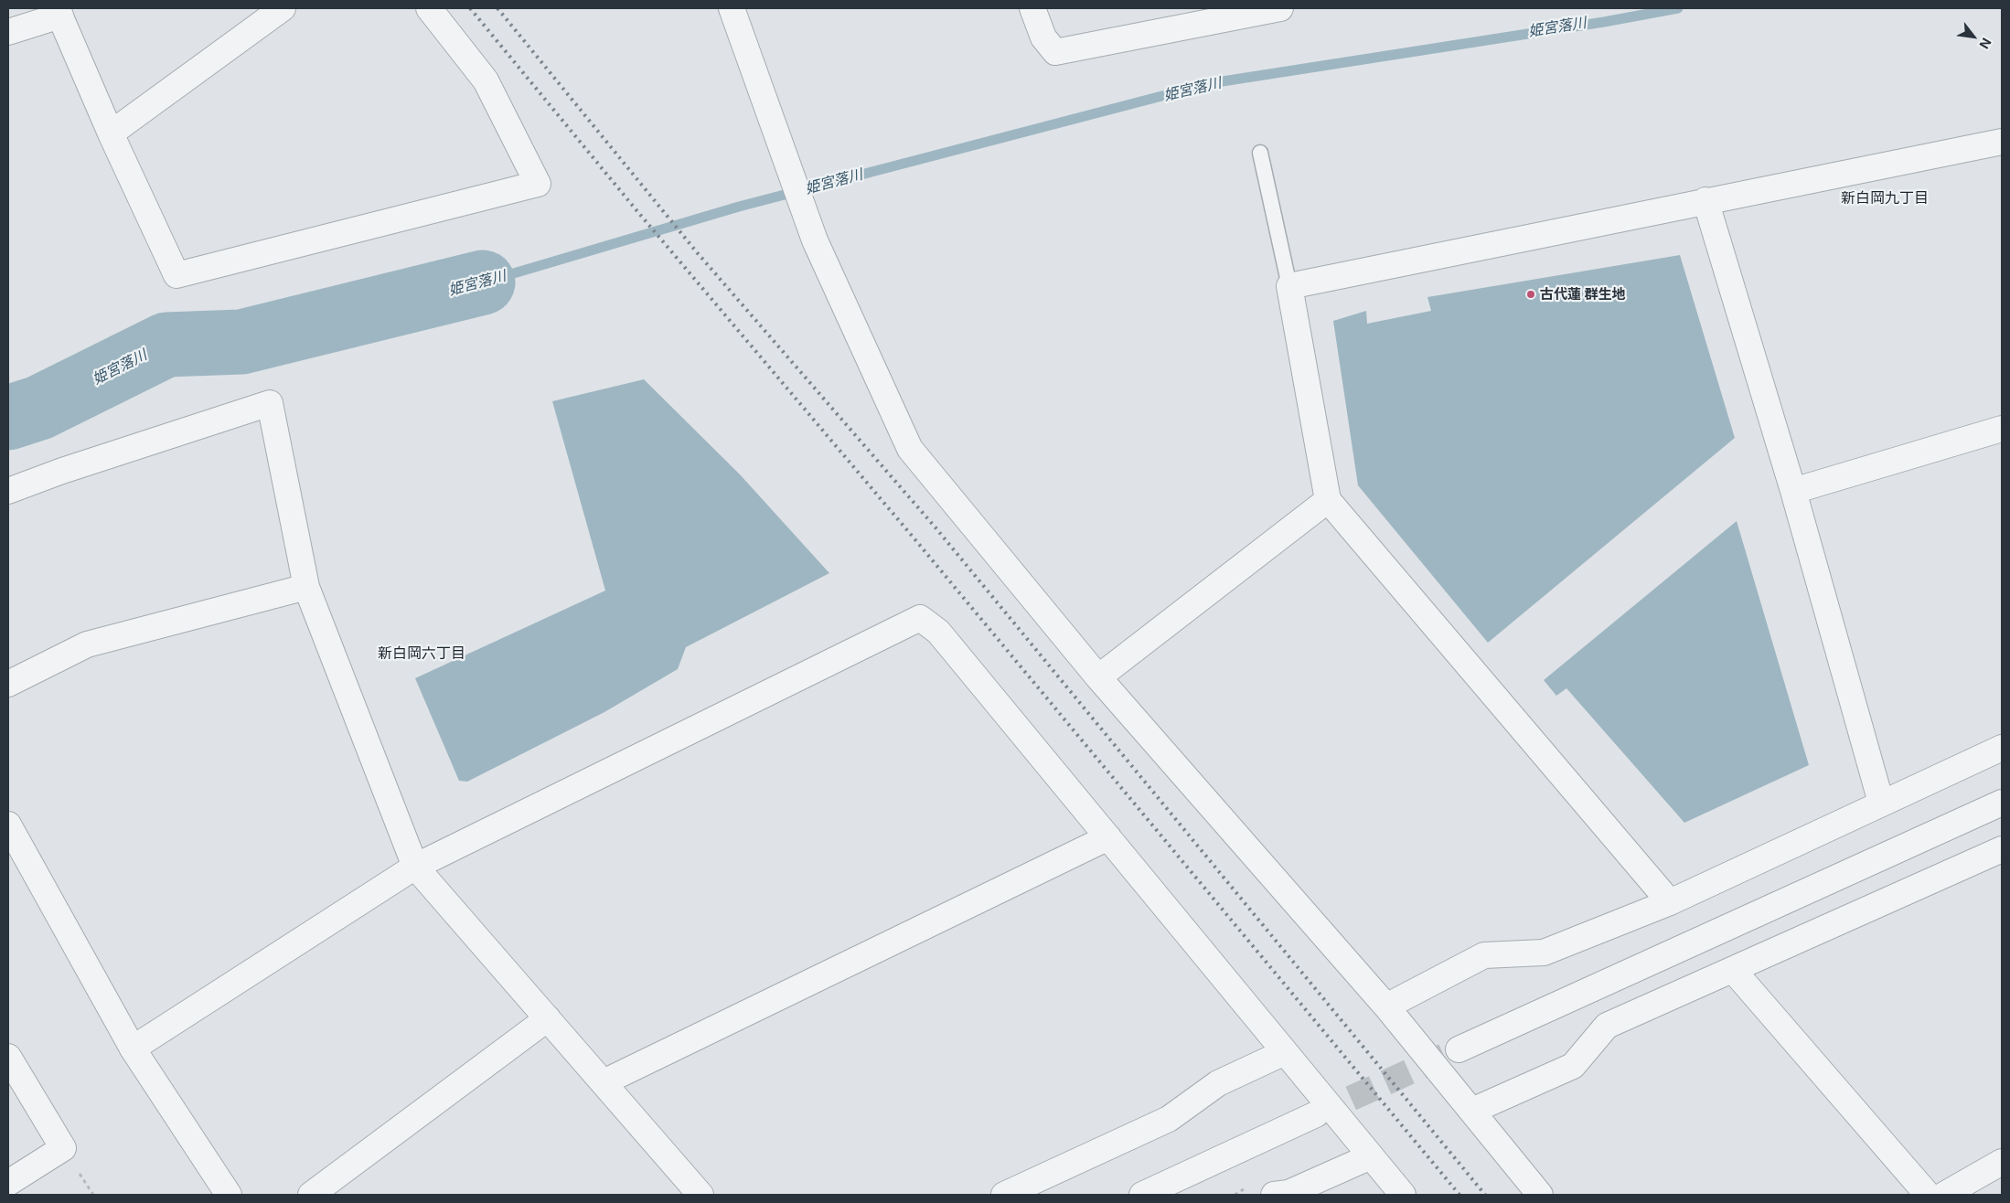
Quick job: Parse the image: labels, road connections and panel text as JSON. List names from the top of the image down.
{
  "districts": ["新白岡九丁目", "新白岡六丁目"],
  "water": ["姫宮落川"],
  "places": ["古代蓮 群生地"],
  "north": "bottom right"
}
